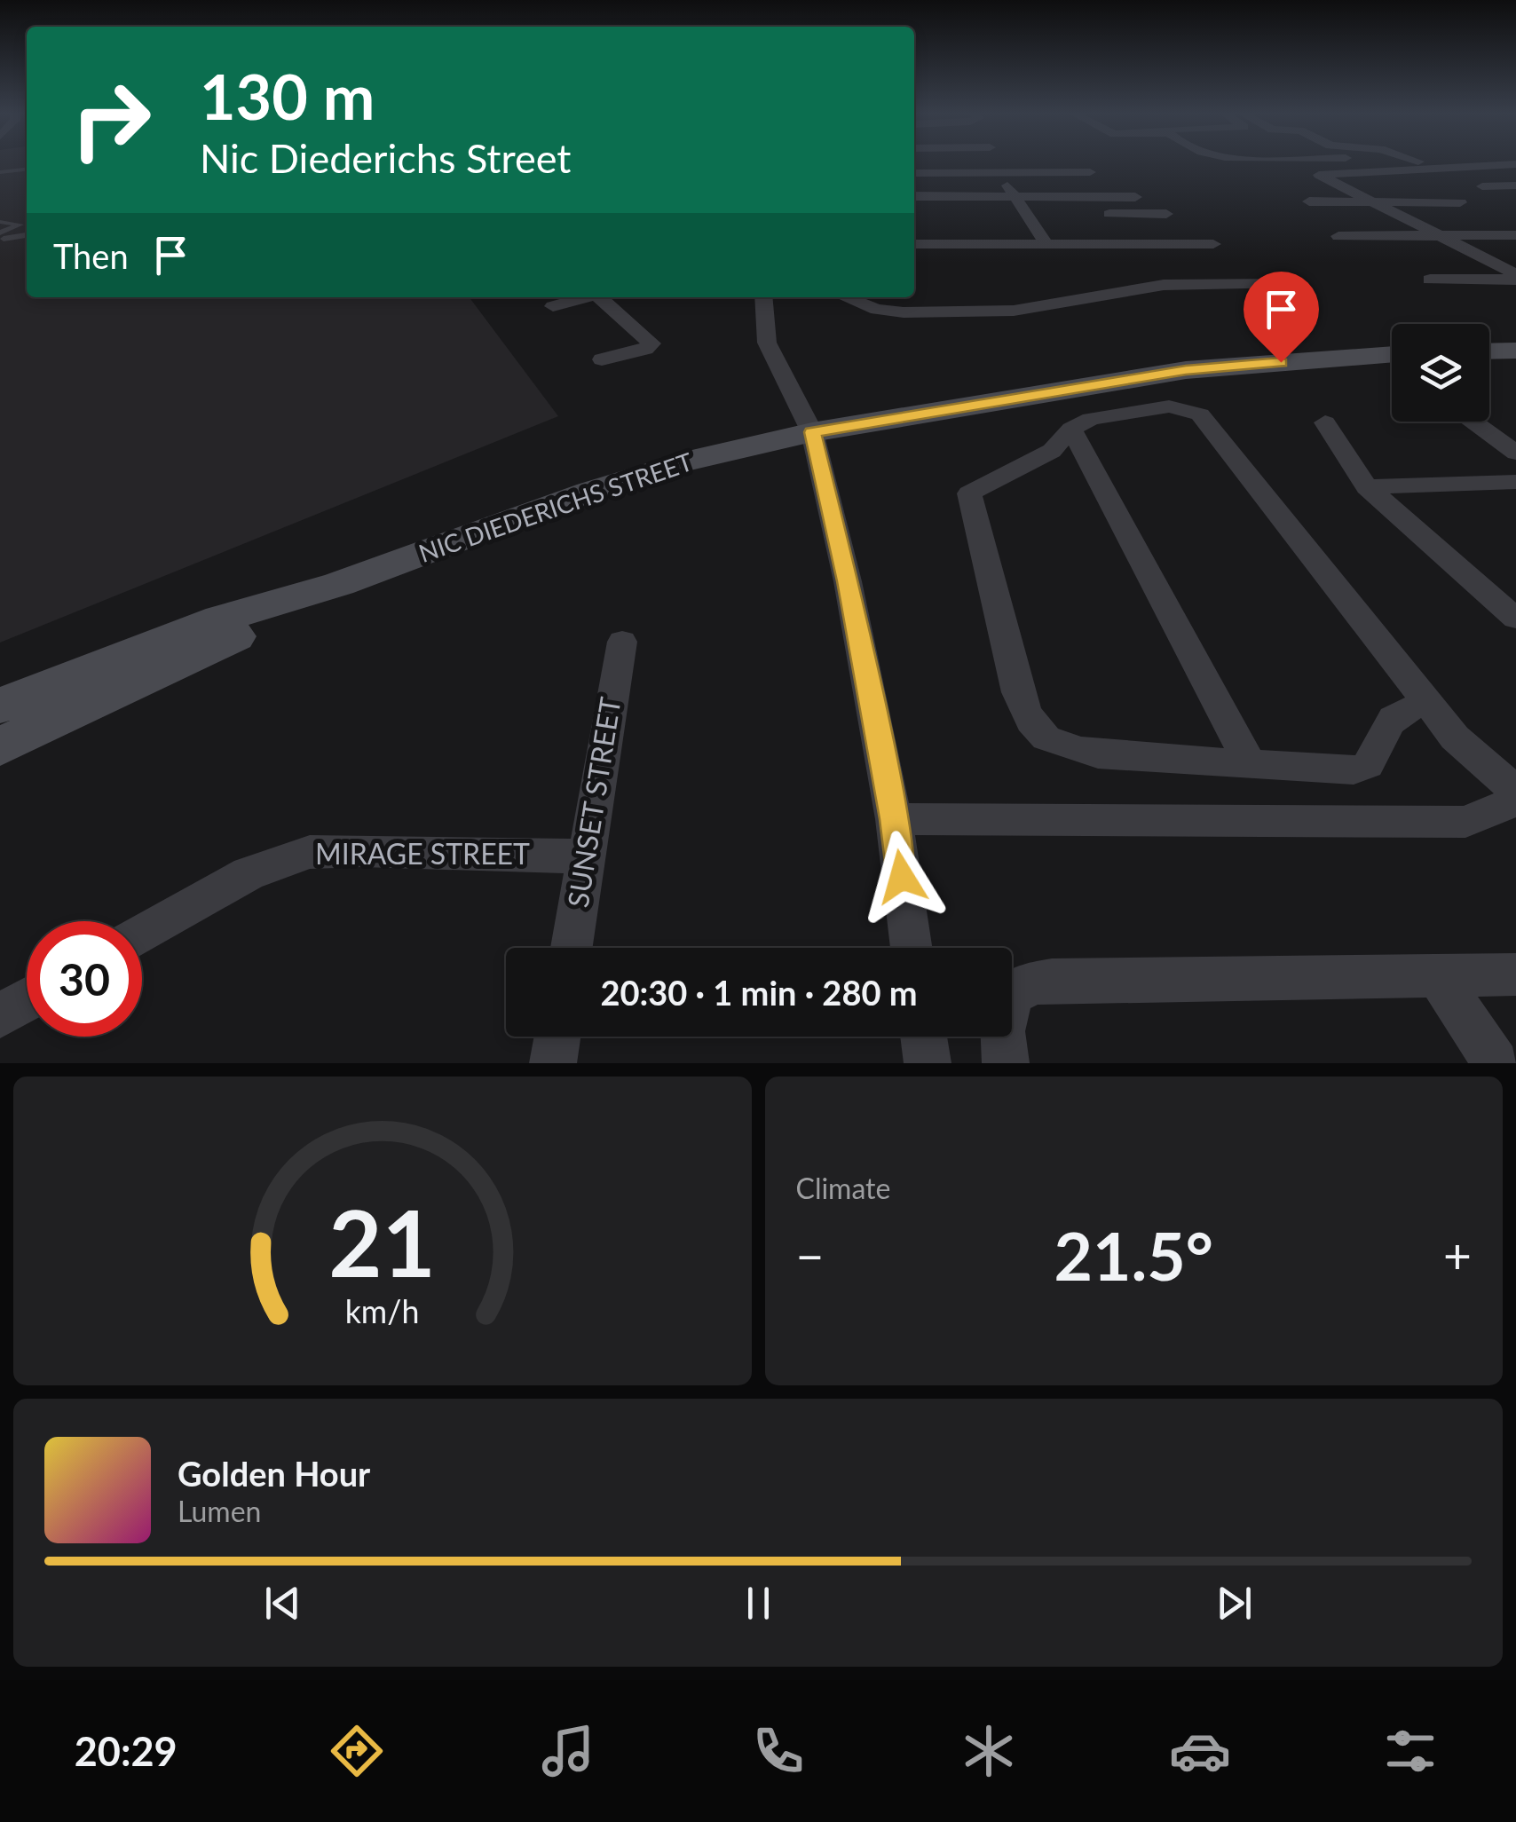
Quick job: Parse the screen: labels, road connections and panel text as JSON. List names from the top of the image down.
{
  "streets": {
    "street": ["NIC DIEDERICHS STREET", "SUNSET STREET", "MIRAGE STREET"]
  },
  "crossings": [
    ["SUNSET STREET", "MIRAGE STREET"]
  ],
  "page": {
    "turn": ["130 m", "Nic Diederichs Street"],
    "then": "Then",
    "limit": "30",
    "trip": "20:30 · 1 min · 280 m",
    "tile": "Climate",
    "heat": ["−", "21.5°", "+"],
    "song": ["Golden Hour", "Lumen"],
    "tabs": "20:29",
    "gauge": ["21", "km/h"]
  }
}
